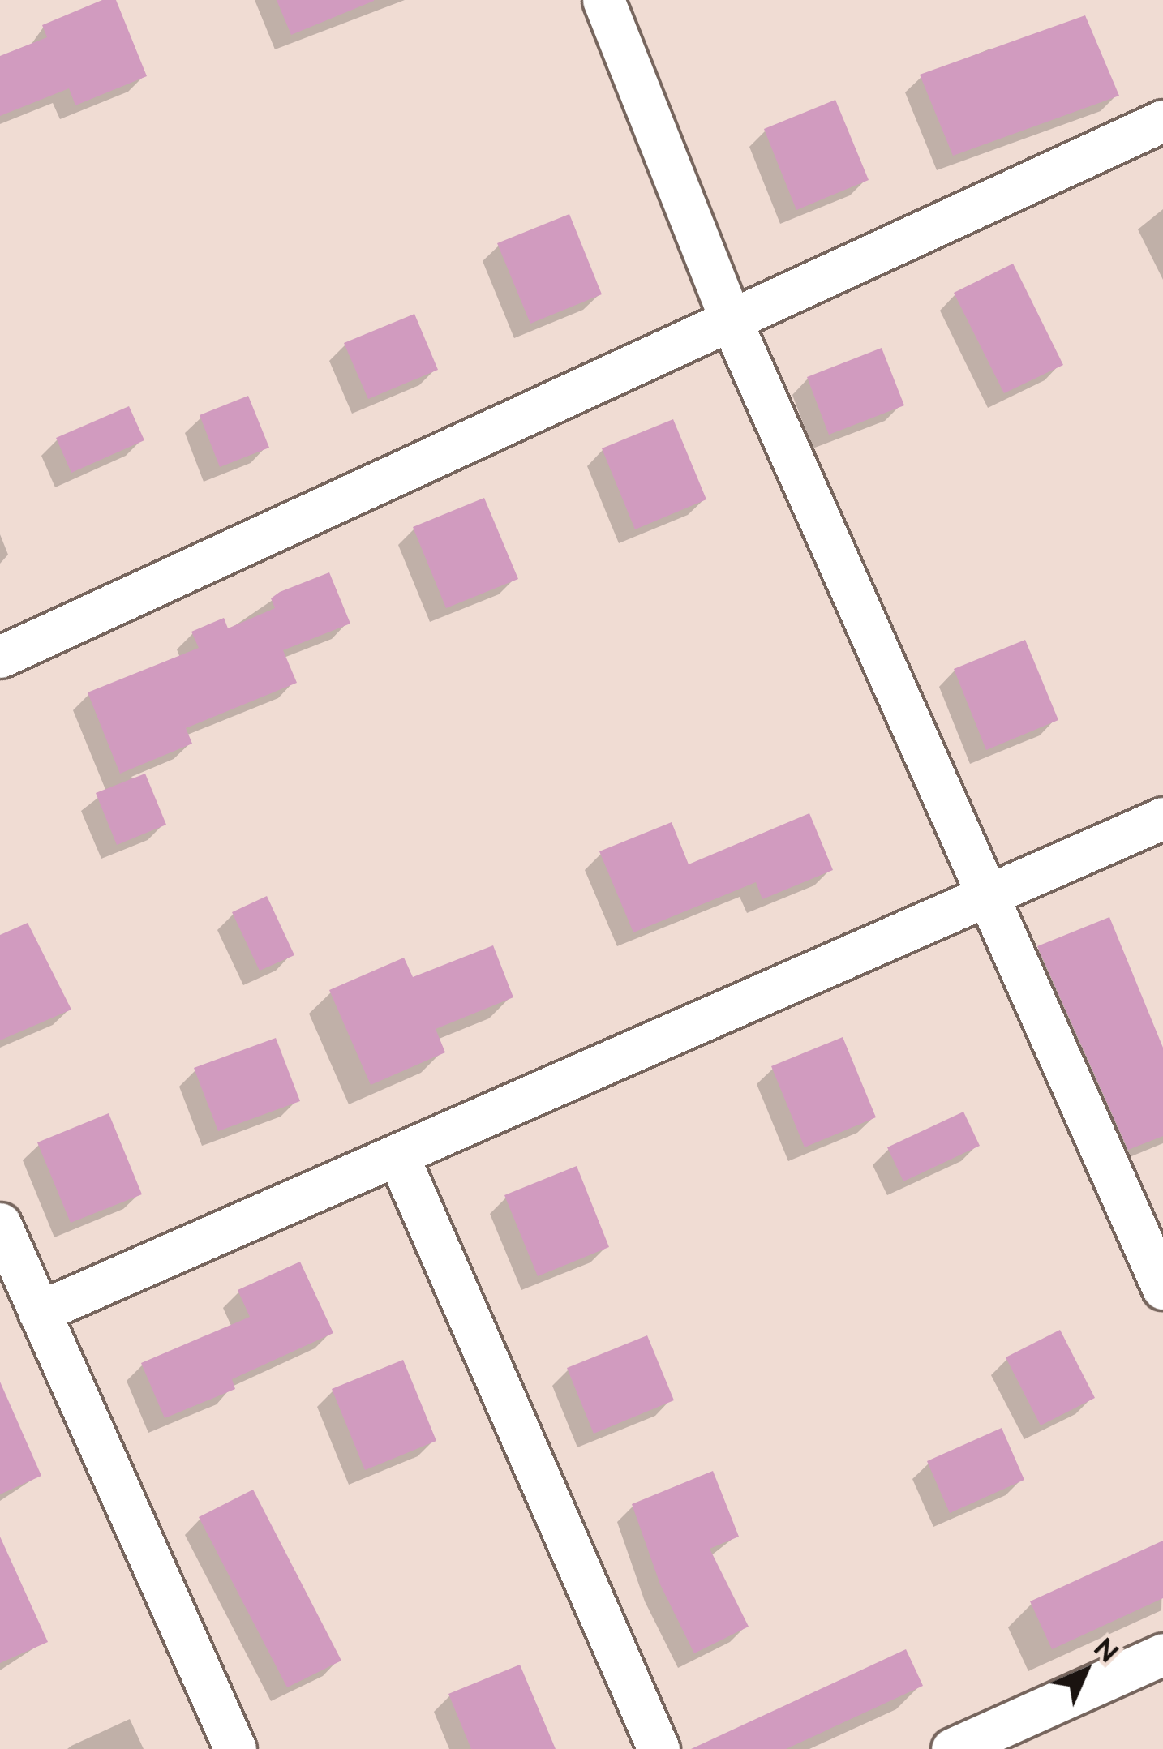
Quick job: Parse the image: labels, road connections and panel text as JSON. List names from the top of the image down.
{
  "north": "top right"
}
